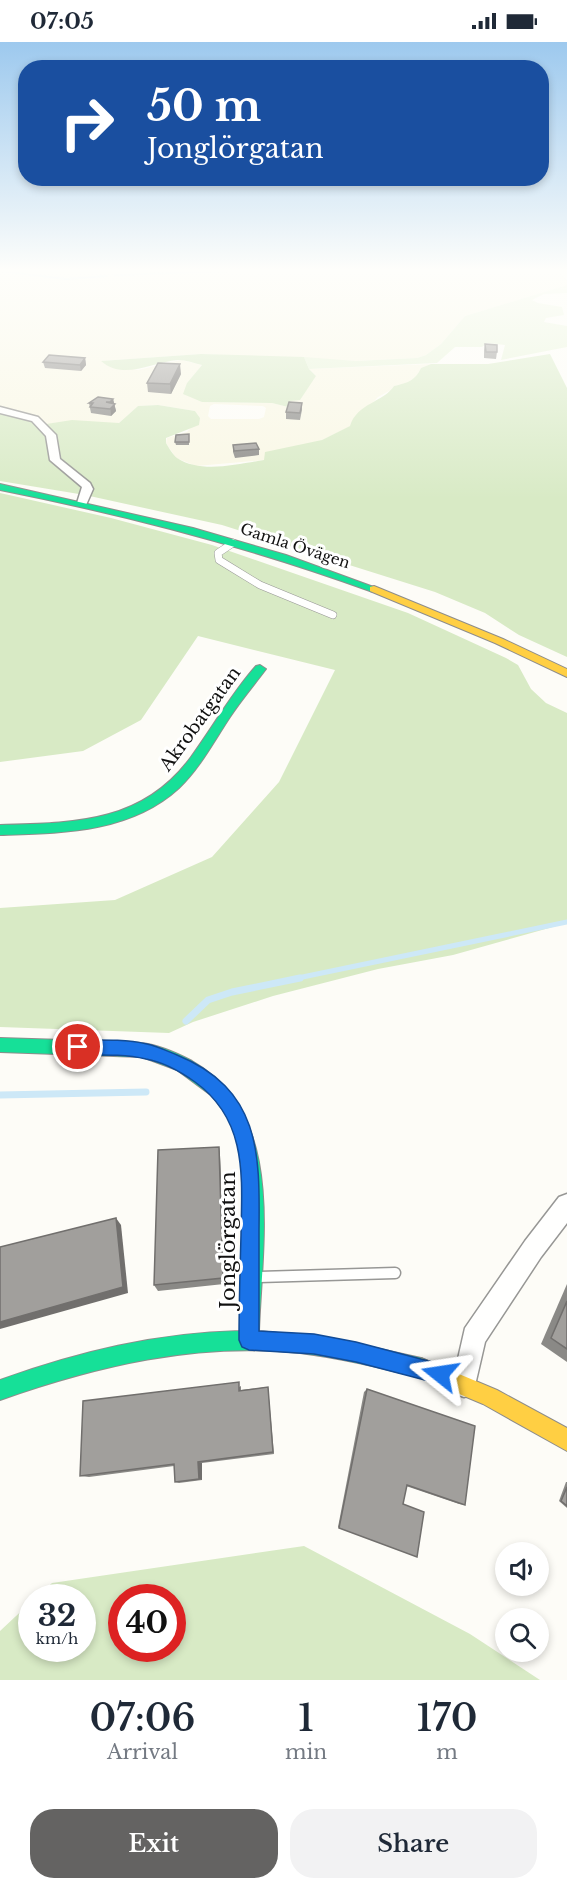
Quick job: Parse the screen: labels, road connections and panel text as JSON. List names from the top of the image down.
{
  "streets": {
    "street": ["Gamla Övägen", "Akrobatgatan", "Jonglörgatan"]
  },
  "page": {
    "status": "07:05",
    "turn": ["50 m", "Jonglörgatan"],
    "speed": "32 km/h",
    "limit": "40",
    "eta": [
      "07:06",
      "Arrival",
      "1",
      "min",
      "170",
      "m"
    ],
    "buttons": ["Exit", "Share"]
  }
}
